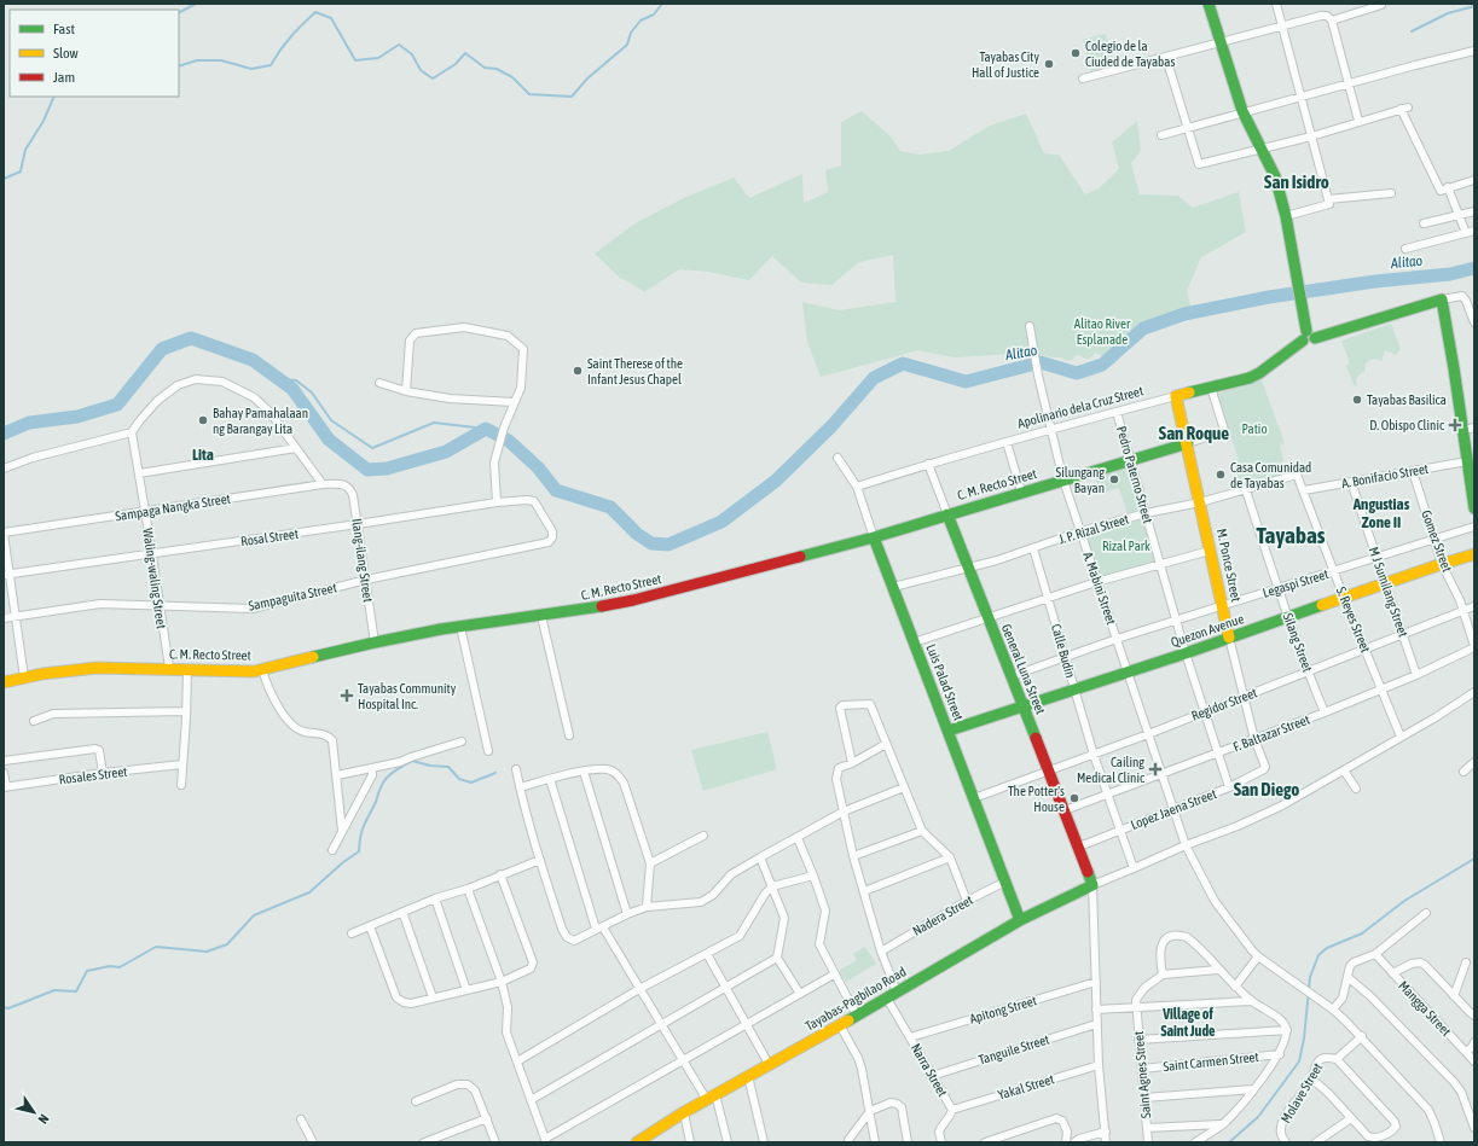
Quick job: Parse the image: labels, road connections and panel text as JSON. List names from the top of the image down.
{
  "streets": {
    "main road": [
      "Apolinario dela Cruz Street",
      "C. M. Recto Street",
      "M. Ponce Street",
      "Quezon Avenue",
      "General Luna Street",
      "Luis Palad Street",
      "Tayabas-Pagbilao Road"
    ],
    "street": [
      "Pedro Paterno Street",
      "A. Bonifacio Street",
      "Sampaga Nangka Street",
      "J. P. Rizal Street",
      "Rosal Street",
      "Gomez Street",
      "Ilang-ilang Street",
      "Waling-waling Street",
      "Legaspi Street",
      "A. Mabini Street",
      "M J Sumilang Street",
      "Sampaguita Street",
      "S. Reyes Street",
      "Silang Street",
      "Calle Budin",
      "Regidor Street",
      "F. Baltazar Street",
      "Rosales Street",
      "Lopez Jaena Street",
      "Nadera Street",
      "Mangga Street",
      "Apitong Street",
      "Tanguile Street",
      "Saint Carmen Street",
      "Narra Street",
      "Saint Agnes Street",
      "Yakal Street",
      "Molave Street"
    ]
  },
  "crossings": [
    ["Apolinario dela Cruz Street", "Pedro Paterno Street"],
    ["Apolinario dela Cruz Street", "C. M. Recto Street"],
    ["Apolinario dela Cruz Street", "M. Ponce Street"],
    ["Apolinario dela Cruz Street", "A. Mabini Street"],
    ["Apolinario dela Cruz Street", "General Luna Street"],
    ["Apolinario dela Cruz Street", "Luis Palad Street"],
    ["Pedro Paterno Street", "C. M. Recto Street"],
    ["Pedro Paterno Street", "J. P. Rizal Street"],
    ["Pedro Paterno Street", "Legaspi Street"],
    ["Pedro Paterno Street", "Quezon Avenue"],
    ["Pedro Paterno Street", "Regidor Street"],
    ["Pedro Paterno Street", "F. Baltazar Street"],
    ["Pedro Paterno Street", "Lopez Jaena Street"],
    ["A. Bonifacio Street", "Gomez Street"],
    ["A. Bonifacio Street", "M J Sumilang Street"],
    ["A. Bonifacio Street", "S. Reyes Street"],
    ["C. M. Recto Street", "Ilang-ilang Street"],
    ["C. M. Recto Street", "M. Ponce Street"],
    ["C. M. Recto Street", "Waling-waling Street"],
    ["C. M. Recto Street", "A. Mabini Street"],
    ["C. M. Recto Street", "General Luna Street"],
    ["C. M. Recto Street", "Luis Palad Street"],
    ["Sampaga Nangka Street", "Ilang-ilang Street"],
    ["Sampaga Nangka Street", "Waling-waling Street"],
    ["J. P. Rizal Street", "M. Ponce Street"],
    ["J. P. Rizal Street", "A. Mabini Street"],
    ["J. P. Rizal Street", "S. Reyes Street"],
    ["J. P. Rizal Street", "Silang Street"],
    ["J. P. Rizal Street", "Calle Budin"],
    ["J. P. Rizal Street", "General Luna Street"],
    ["J. P. Rizal Street", "Luis Palad Street"],
    ["Rosal Street", "Ilang-ilang Street"],
    ["Rosal Street", "Waling-waling Street"],
    ["Rosal Street", "Sampaguita Street"],
    ["Gomez Street", "Legaspi Street"],
    ["Gomez Street", "Quezon Avenue"],
    ["Gomez Street", "Regidor Street"],
    ["Gomez Street", "F. Baltazar Street"],
    ["Ilang-ilang Street", "Sampaguita Street"],
    ["M. Ponce Street", "Legaspi Street"],
    ["M. Ponce Street", "Quezon Avenue"],
    ["M. Ponce Street", "Regidor Street"],
    ["M. Ponce Street", "F. Baltazar Street"],
    ["M. Ponce Street", "Lopez Jaena Street"],
    ["Waling-waling Street", "Sampaguita Street"],
    ["Legaspi Street", "A. Mabini Street"],
    ["Legaspi Street", "M J Sumilang Street"],
    ["Legaspi Street", "S. Reyes Street"],
    ["Legaspi Street", "Silang Street"],
    ["Legaspi Street", "Calle Budin"],
    ["Legaspi Street", "General Luna Street"],
    ["A. Mabini Street", "Quezon Avenue"],
    ["A. Mabini Street", "Regidor Street"],
    ["A. Mabini Street", "F. Baltazar Street"],
    ["A. Mabini Street", "Lopez Jaena Street"],
    ["M J Sumilang Street", "Quezon Avenue"],
    ["M J Sumilang Street", "Regidor Street"],
    ["M J Sumilang Street", "F. Baltazar Street"],
    ["S. Reyes Street", "Quezon Avenue"],
    ["S. Reyes Street", "Regidor Street"],
    ["S. Reyes Street", "F. Baltazar Street"],
    ["Quezon Avenue", "Silang Street"],
    ["Quezon Avenue", "Calle Budin"],
    ["Quezon Avenue", "General Luna Street"],
    ["Quezon Avenue", "Luis Palad Street"],
    ["Silang Street", "Regidor Street"],
    ["Silang Street", "F. Baltazar Street"],
    ["Calle Budin", "Regidor Street"],
    ["Calle Budin", "F. Baltazar Street"],
    ["Calle Budin", "Lopez Jaena Street"],
    ["General Luna Street", "Regidor Street"],
    ["General Luna Street", "F. Baltazar Street"],
    ["General Luna Street", "Lopez Jaena Street"],
    ["General Luna Street", "Tayabas-Pagbilao Road"],
    ["Luis Palad Street", "Regidor Street"],
    ["Luis Palad Street", "Nadera Street"],
    ["Luis Palad Street", "Tayabas-Pagbilao Road"],
    ["F. Baltazar Street", "Lopez Jaena Street"],
    ["Nadera Street", "Narra Street"],
    ["Tayabas-Pagbilao Road", "Narra Street"],
    ["Apitong Street", "Narra Street"],
    ["Tanguile Street", "Narra Street"],
    ["Saint Carmen Street", "Saint Agnes Street"],
    ["Narra Street", "Yakal Street"]
  ],
  "districts": [
    "San Isidro",
    "San Roque",
    "Lita",
    "Angustias Zone II",
    "Tayabas",
    "San Diego",
    "Village of Saint Jude"
  ],
  "water": ["Alitao"],
  "parks": ["Alitao River Esplanade", "Patio", "Rizal Park"],
  "places": {
    "other": [
      "Colegio de la Ciuded de Tayabas",
      "Tayabas City Hall of Justice",
      "Saint Therese of the Infant Jesus Chapel",
      "Tayabas Basilica",
      "Bahay Pamahalaan ng Barangay Lita",
      "Casa Comunidad de Tayabas",
      "Silungang Bayan",
      "The Potter's House"
    ],
    "health": ["D. Obispo Clinic", "Tayabas Community Hospital Inc.", "Cailing Medical Clinic"]
  },
  "legend": ["Fast", "Slow", "Jam"],
  "north": "bottom right"
}
